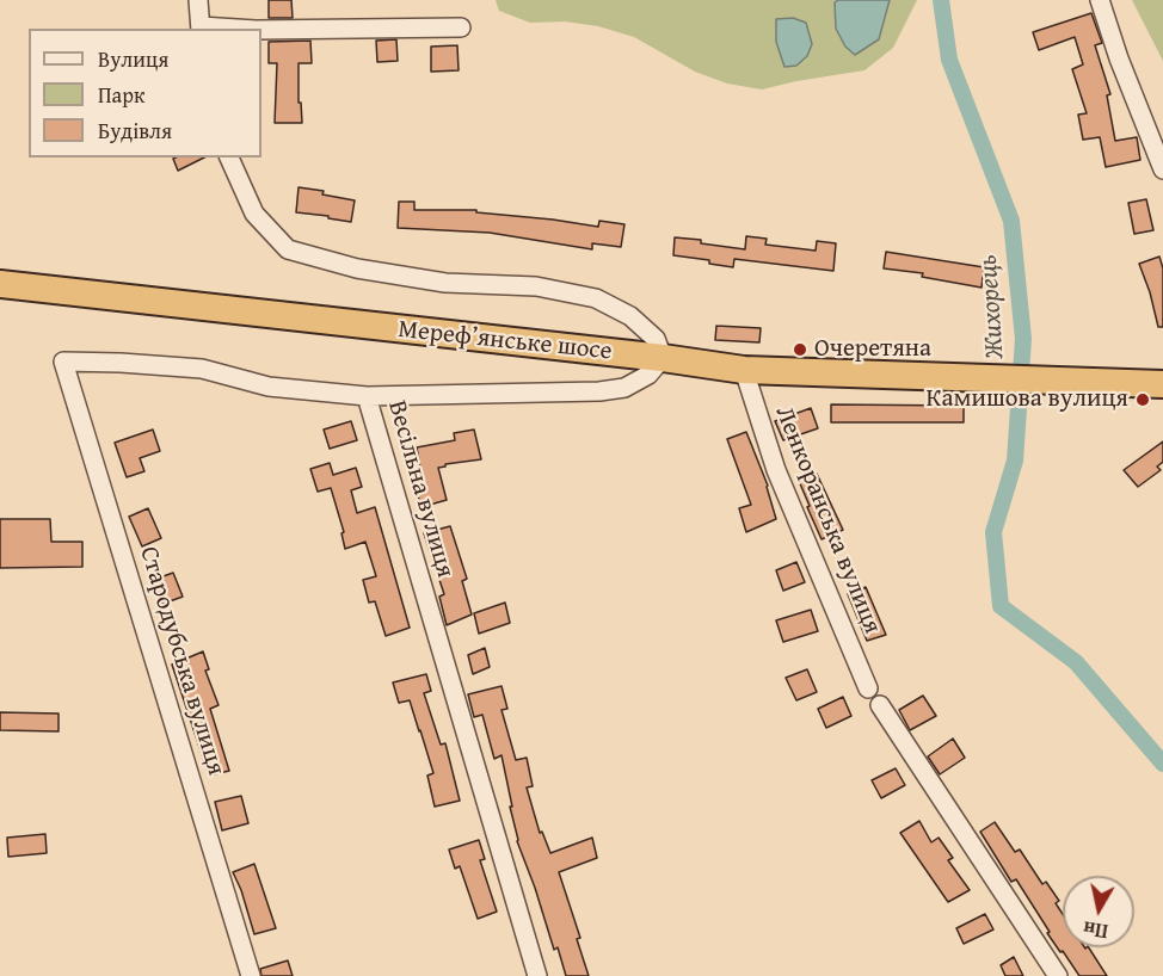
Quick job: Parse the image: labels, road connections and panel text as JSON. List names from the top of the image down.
{
  "streets": {
    "highway": ["Мереф’янське шосе"],
    "street": ["Весільна вулиця", "Ленкоранська вулиця", "Стародубська вулиця"]
  },
  "crossings": [
    ["Мереф’янське шосе", "Весільна вулиця"],
    ["Мереф’янське шосе", "Ленкоранська вулиця"],
    ["Весільна вулиця", "Стародубська вулиця"]
  ],
  "water": ["Жихорець"],
  "places": ["Очеретяна", "Камишова вулиця"],
  "legend": ["Вулиця", "Парк", "Будівля"],
  "north": "bottom"
}
